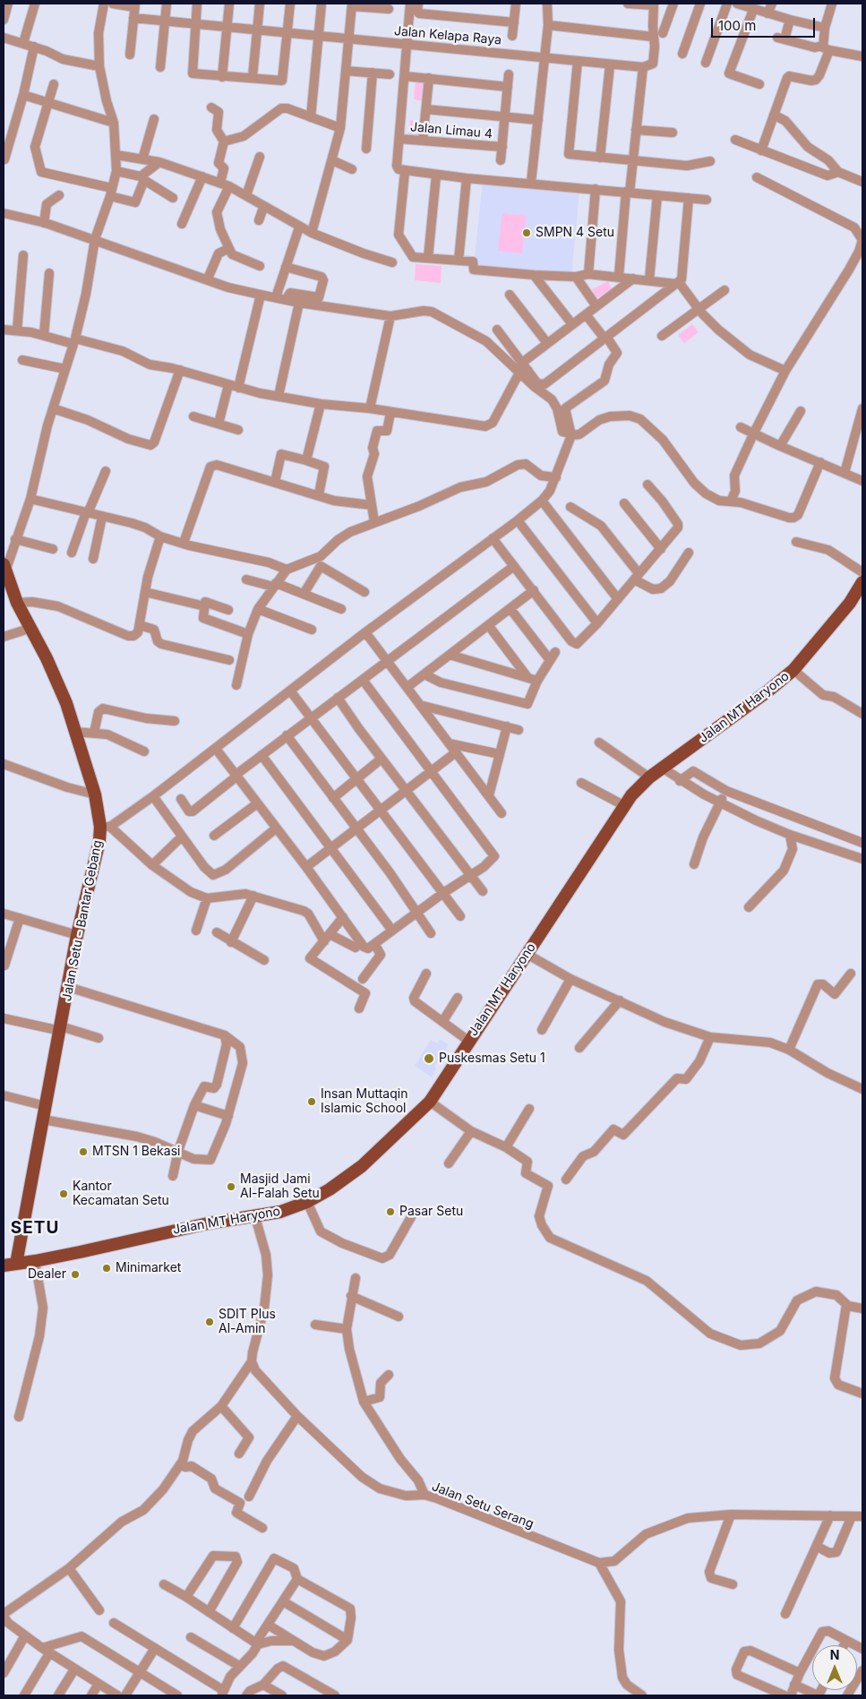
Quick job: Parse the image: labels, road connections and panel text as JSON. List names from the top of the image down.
{
  "streets": {
    "main road": ["Jalan MT Haryono", "Jalan Setu - Bantar Gebang"],
    "street": ["Jalan Kelapa Raya", "Jalan Limau 4", "Jalan Setu Serang"]
  },
  "crossings": [
    ["Jalan MT Haryono", "Jalan Setu - Bantar Gebang"]
  ],
  "districts": ["SETU"],
  "places": [
    "SMPN 4 Setu",
    "Puskesmas Setu 1",
    "Insan Muttaqin Islamic School",
    "MTSN 1 Bekasi",
    "Masjid Jami Al-Falah Setu",
    "Kantor Kecamatan Setu",
    "Pasar Setu",
    "Minimarket",
    "Dealer",
    "SDIT Plus Al-Amin"
  ],
  "scale_bar": "100 m",
  "north": "top"
}
